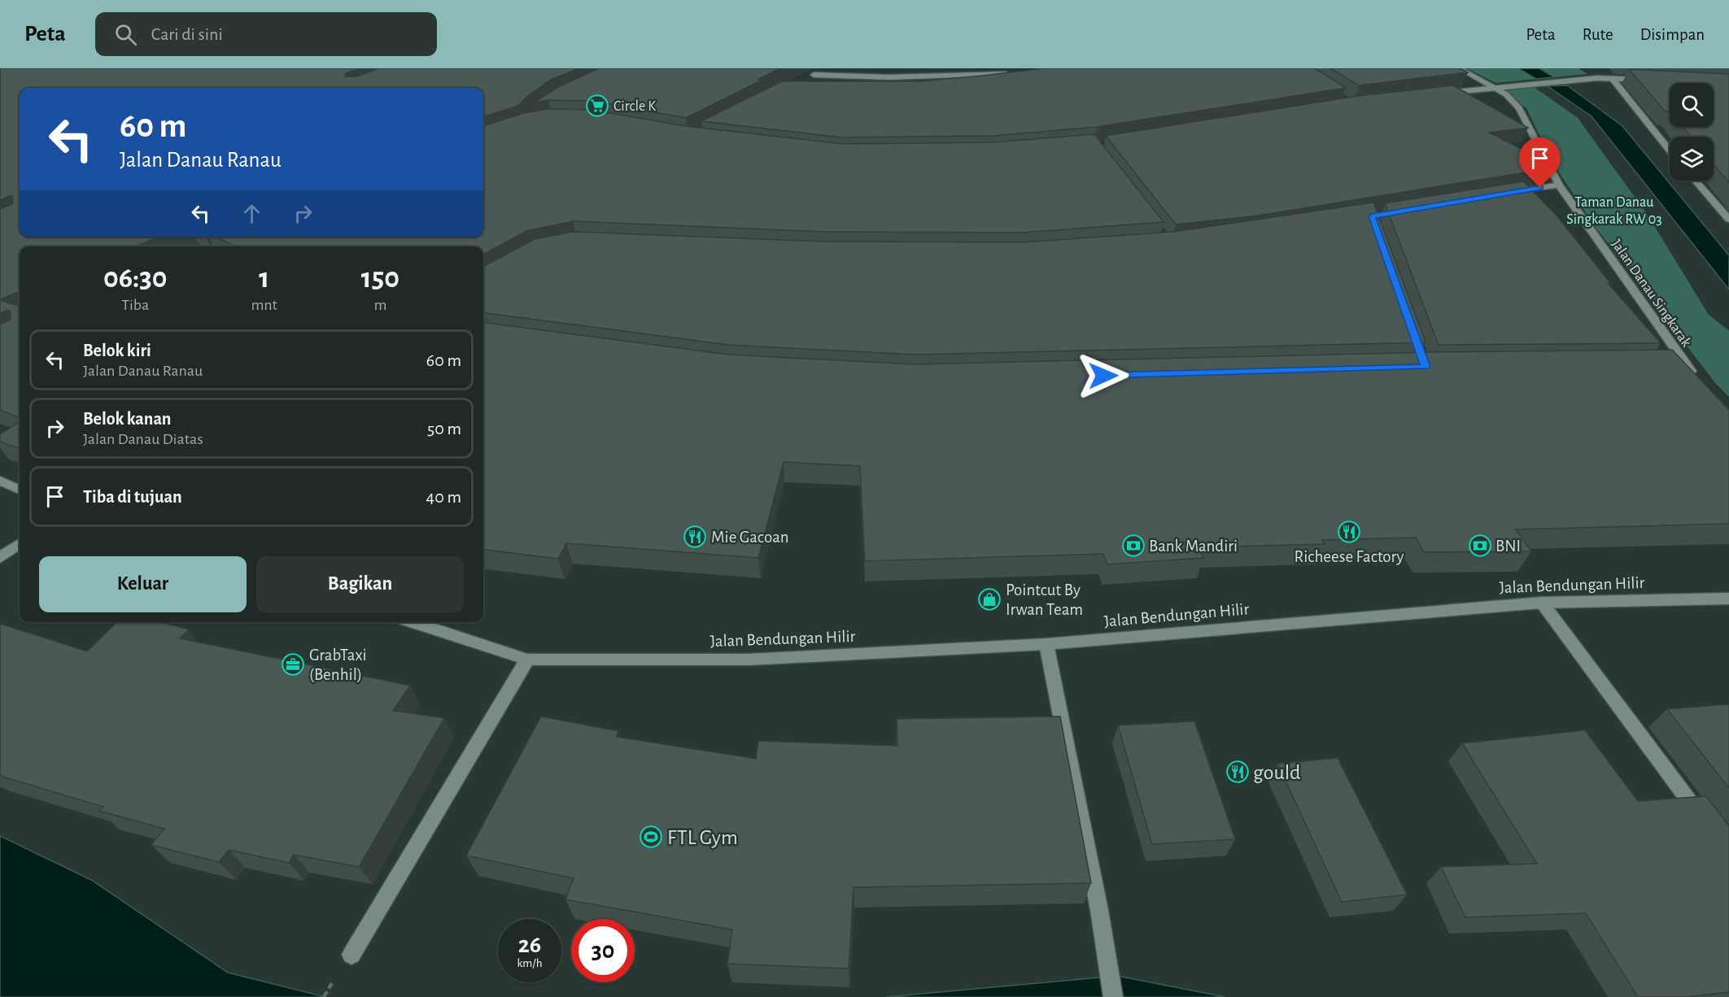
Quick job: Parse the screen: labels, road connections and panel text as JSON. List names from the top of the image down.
{
  "streets": {
    "street": ["Jalan Danau Singkarak", "Jalan Bendungan Hilir"]
  },
  "parks": ["Taman Danau Singkarak RW 03"],
  "places": {
    "supermarket": ["Circle K"],
    "restaurant": ["Richeese Factory", "Mie Gacoan", "gould"],
    "bank": ["Bank Mandiri", "BNI"],
    "shop": ["Pointcut By Irwan Team"],
    "office": ["GrabTaxi (Benhil)"],
    "sports": ["FTL Gym"]
  },
  "page": {
    "header": "Peta",
    "search": "Cari di sini",
    "nav": ["Peta", "Rute", "Disimpan"],
    "turn": ["60 m", "Jalan Danau Ranau"],
    "eta": [
      "06:30",
      "Tiba",
      "1",
      "mnt",
      "150",
      "m"
    ],
    "list": [
      {
        "name": "Belok kiri",
        "note": "Jalan Danau Ranau",
        "value": "60 m"
      },
      {
        "name": "Belok kanan",
        "note": "Jalan Danau Diatas",
        "value": "50 m"
      },
      {
        "name": "Tiba di tujuan",
        "value": "40 m"
      }
    ],
    "buttons": ["Keluar", "Bagikan"],
    "speed": "26 km/h",
    "limit": "30"
  }
}
